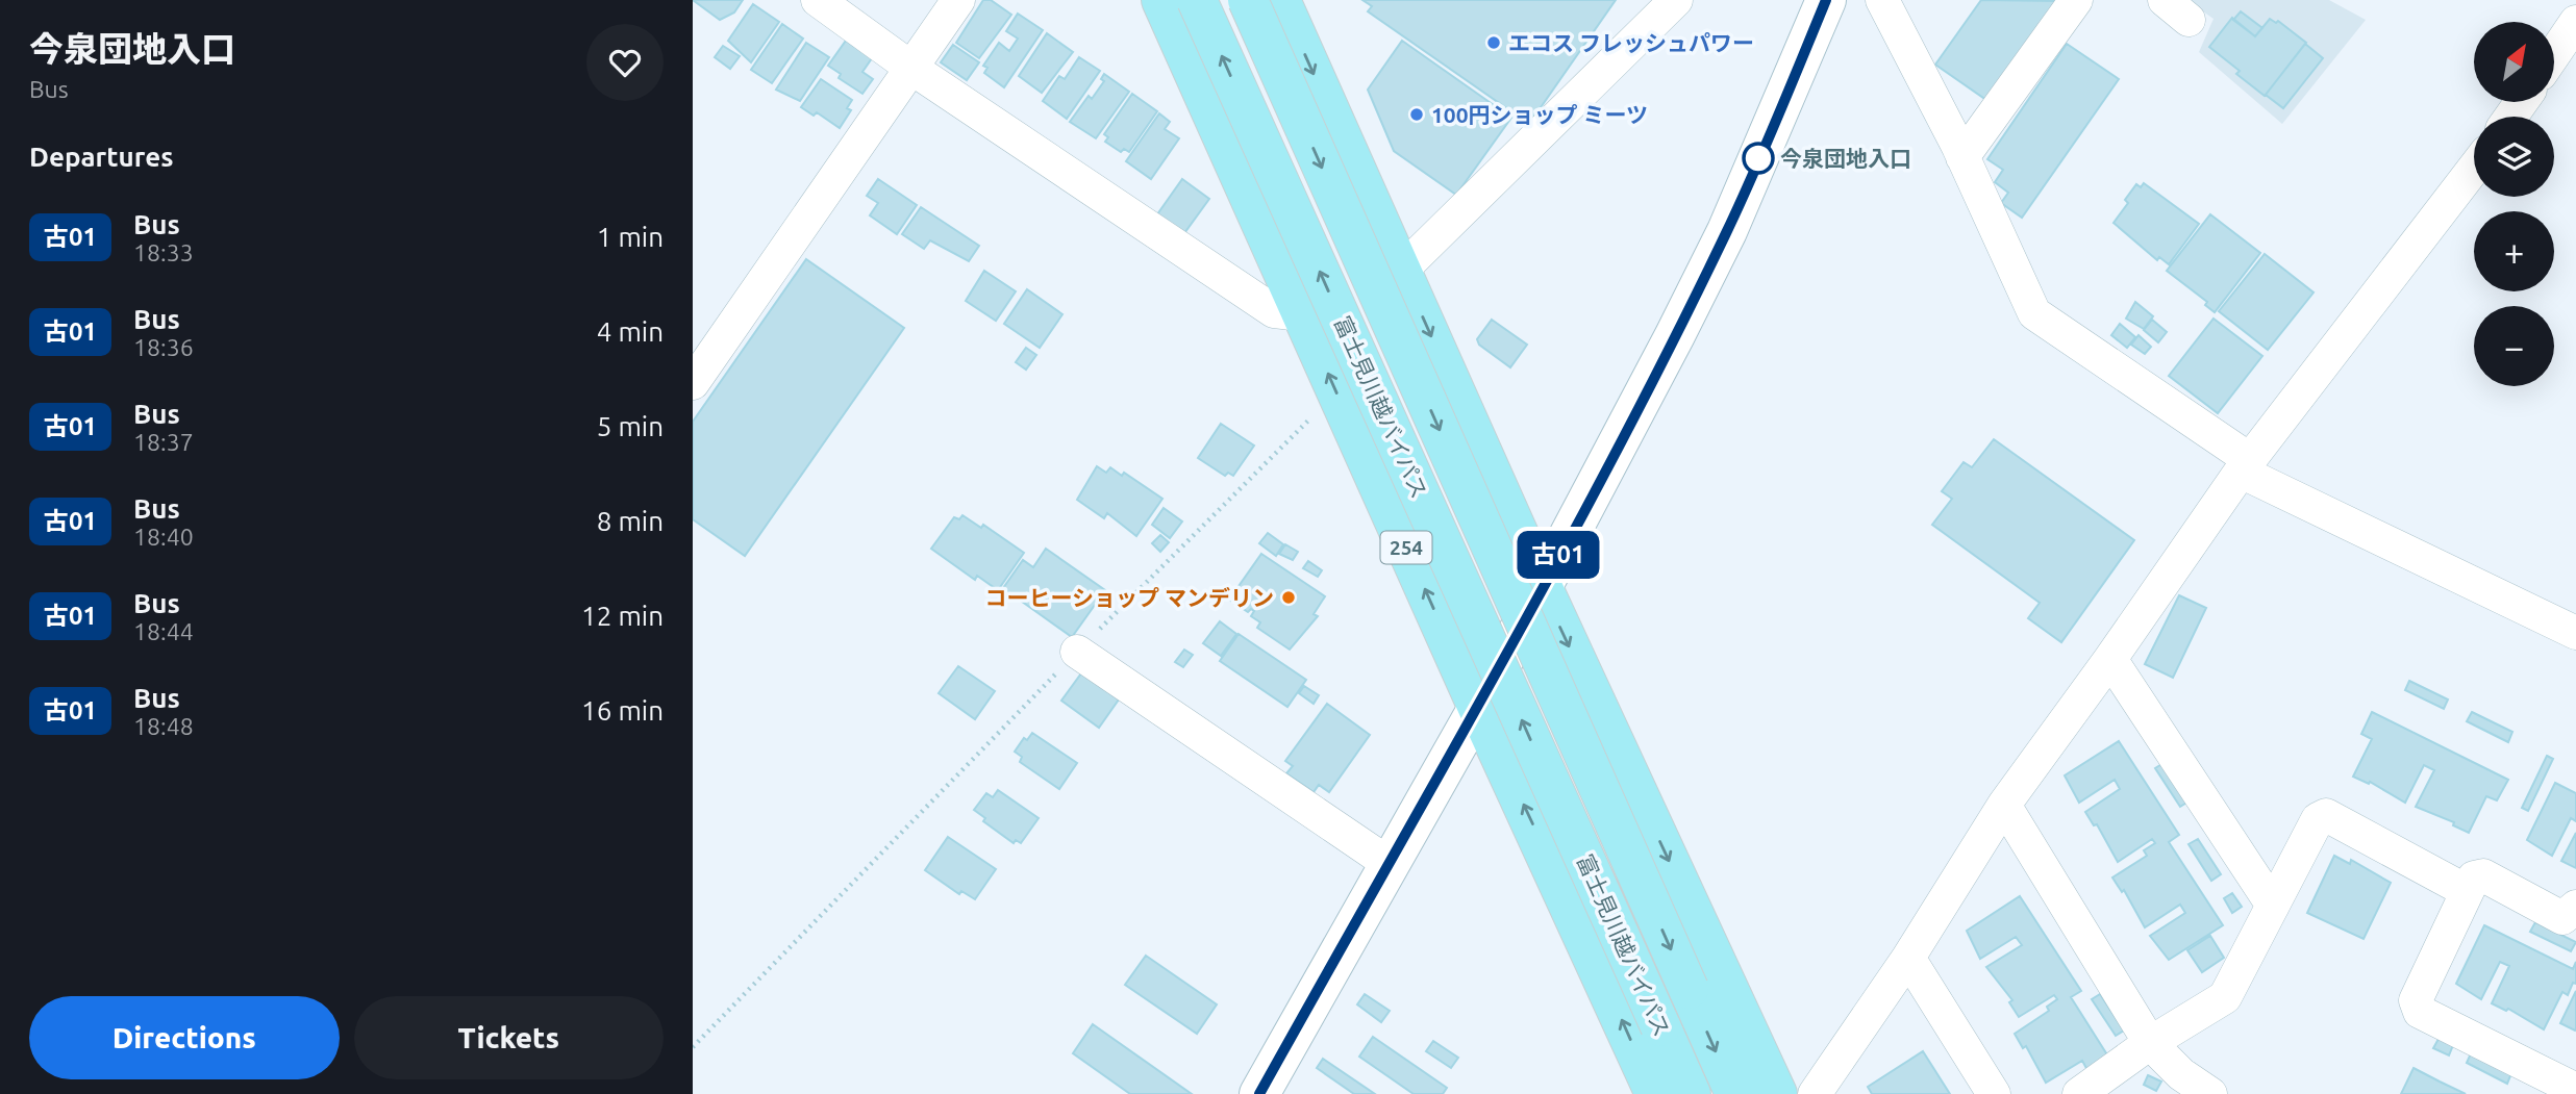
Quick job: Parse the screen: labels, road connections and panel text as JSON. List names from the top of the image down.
{
  "streets": {
    "highway": ["富士見川越バイパス", "254"]
  },
  "places": [
    "エコス フレッシュパワー",
    "100円ショップ ミーツ",
    "今泉団地入口",
    "コーヒーショップ マンデリン"
  ],
  "lines": ["bus line 古01"],
  "north": "top right",
  "page": {
    "heading": [
      ["今泉団地入口", "Bus"],
      "Departures"
    ],
    "on_map": "古01",
    "map_buttons": ["+", "−"],
    "list": [
      {
        "mark": "古01",
        "name": "Bus",
        "note": "18:33",
        "value": "1 min"
      },
      {
        "mark": "古01",
        "name": "Bus",
        "note": "18:36",
        "value": "4 min"
      },
      {
        "mark": "古01",
        "name": "Bus",
        "note": "18:37",
        "value": "5 min"
      },
      {
        "mark": "古01",
        "name": "Bus",
        "note": "18:40",
        "value": "8 min"
      },
      {
        "mark": "古01",
        "name": "Bus",
        "note": "18:44",
        "value": "12 min"
      },
      {
        "mark": "古01",
        "name": "Bus",
        "note": "18:48",
        "value": "16 min"
      }
    ],
    "buttons": ["Directions", "Tickets"]
  }
}
